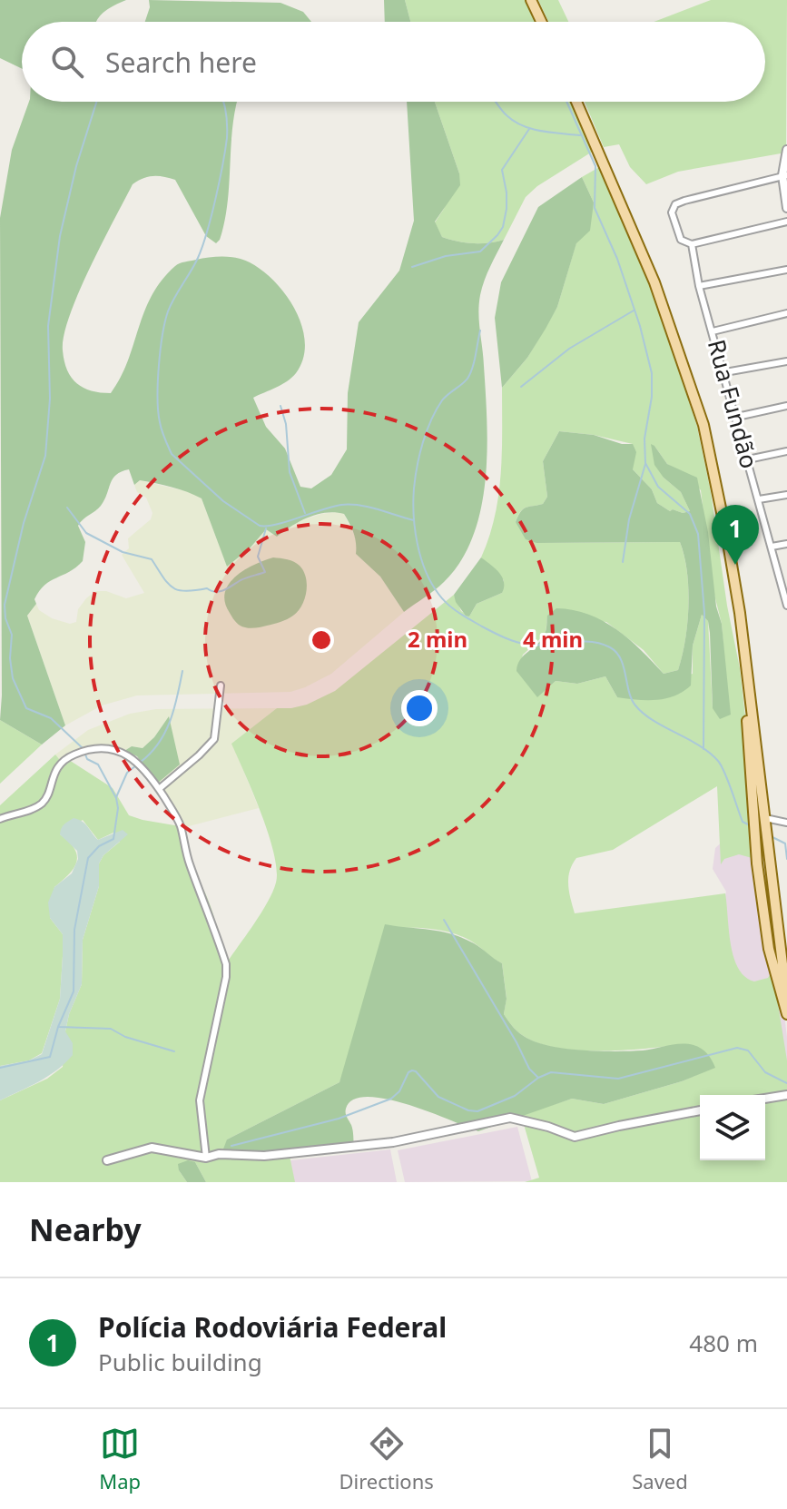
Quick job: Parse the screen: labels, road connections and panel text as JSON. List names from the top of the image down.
{
  "streets": {
    "street": ["Rua Fundão"]
  },
  "page": {
    "search": "Search here",
    "pins": "1",
    "heading": "Nearby",
    "list": [
      {
        "mark": "1",
        "name": "Polícia Rodoviária Federal",
        "note": "Public building",
        "value": "480 m"
      }
    ],
    "nav": ["Map", "Directions", "Saved"]
  },
  "rings": ["2 min", "4 min"]
}
